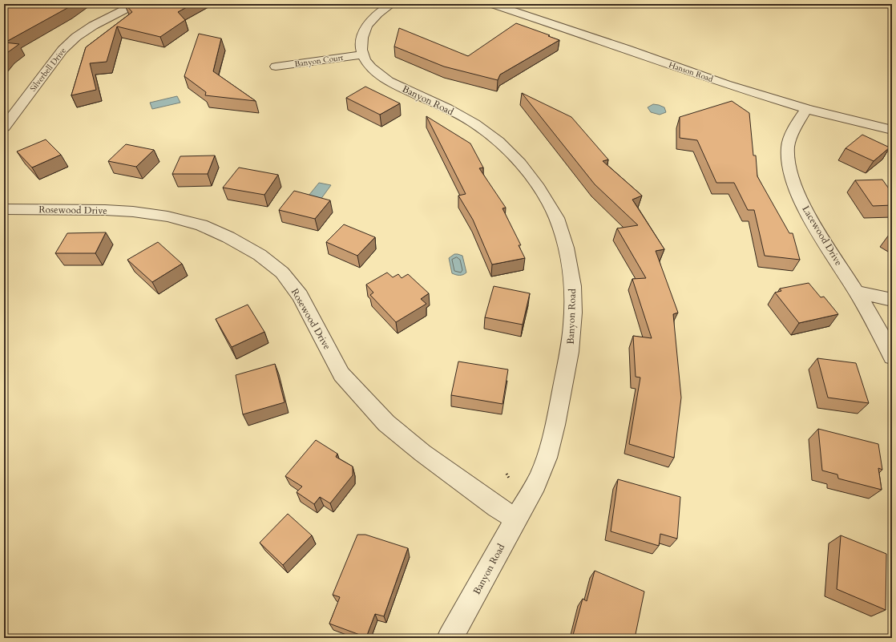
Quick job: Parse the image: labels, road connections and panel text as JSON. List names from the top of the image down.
{
  "streets": {
    "street": [
      "Banyon Court",
      "Silverbell Drive",
      "Hanson Road",
      "Banyon Road",
      "Rosewood Drive",
      "Lacewood Drive"
    ]
  },
  "crossings": [
    ["Banyon Court", "Banyon Road"],
    ["Hanson Road", "Lacewood Drive"],
    ["Banyon Road", "Rosewood Drive"]
  ]
}
